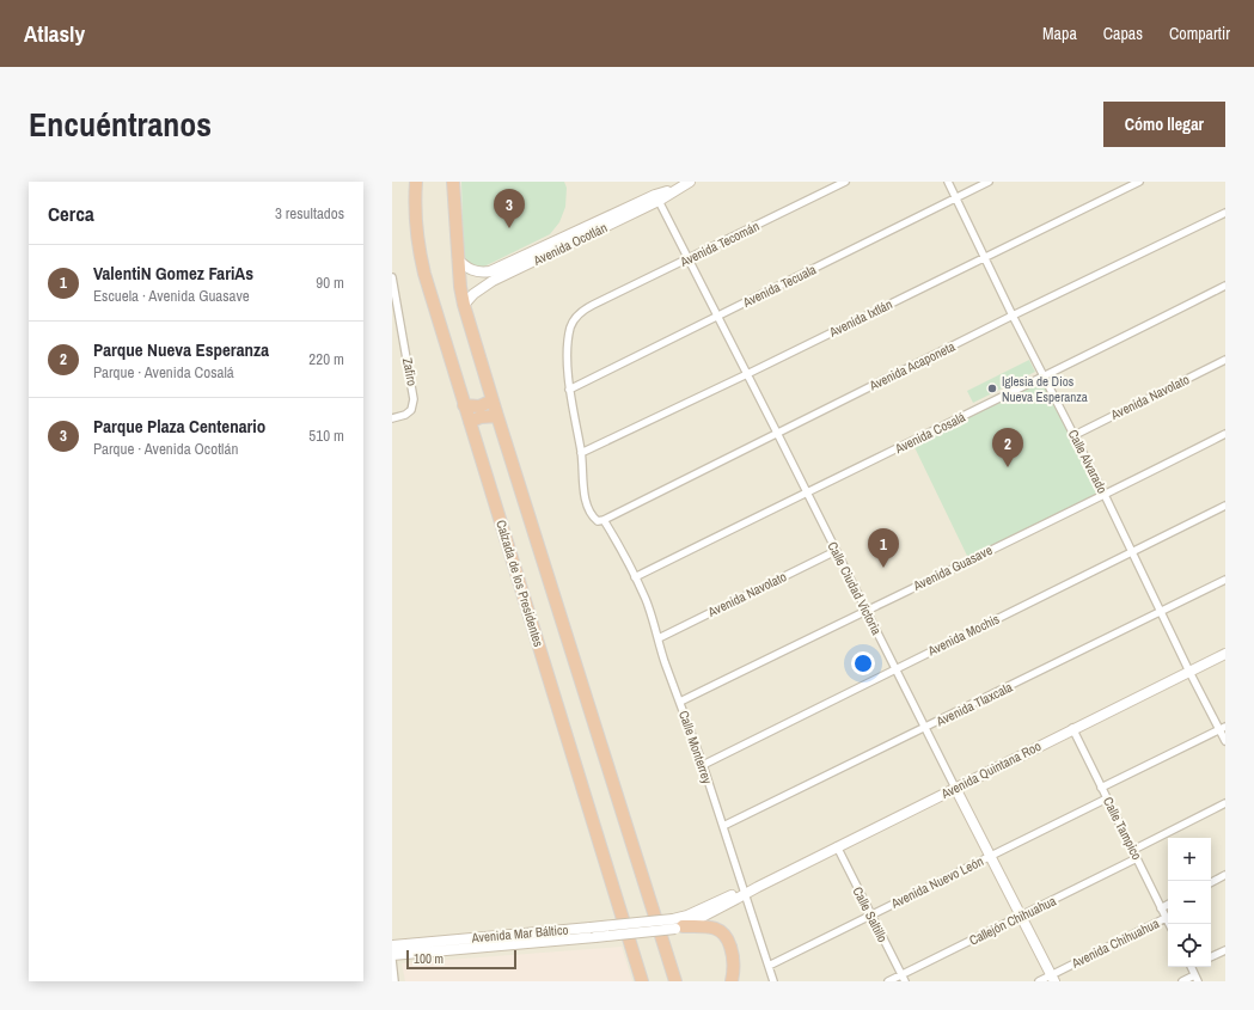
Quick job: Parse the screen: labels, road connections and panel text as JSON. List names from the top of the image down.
{
  "streets": {
    "highway": ["Calzada de los Presidentes"],
    "street": [
      "Avenida Ocotlán",
      "Avenida Tecomán",
      "Avenida Tecuala",
      "Avenida Ixtlán",
      "Avenida Acaponeta",
      "Zafiro",
      "Avenida Navolato",
      "Avenida Cosalá",
      "Calle Alvarado",
      "Avenida Guasave",
      "Calle Ciudad Victoria",
      "Avenida Mochis",
      "Avenida Tlaxcala",
      "Calle Monterrey",
      "Avenida Quintana Roo",
      "Calle Tampico",
      "Avenida Nuevo León",
      "Calle Saltillo",
      "Callejón Chihuahua",
      "Avenida Mar Báltico",
      "Avenida Chihuahua"
    ]
  },
  "crossings": [
    ["Avenida Ocotlán", "Calle Ciudad Victoria"],
    ["Avenida Tecomán", "Calle Ciudad Victoria"],
    ["Avenida Tecomán", "Calle Monterrey"],
    ["Avenida Tecuala", "Calle Alvarado"],
    ["Avenida Tecuala", "Calle Ciudad Victoria"],
    ["Avenida Tecuala", "Calle Monterrey"],
    ["Avenida Ixtlán", "Calle Alvarado"],
    ["Avenida Ixtlán", "Calle Ciudad Victoria"],
    ["Avenida Ixtlán", "Calle Monterrey"],
    ["Avenida Acaponeta", "Calle Alvarado"],
    ["Avenida Acaponeta", "Calle Ciudad Victoria"],
    ["Avenida Acaponeta", "Calle Monterrey"],
    ["Avenida Navolato", "Calle Alvarado"],
    ["Avenida Navolato", "Calle Ciudad Victoria"],
    ["Avenida Navolato", "Calle Monterrey"],
    ["Avenida Cosalá", "Calle Alvarado"],
    ["Avenida Cosalá", "Calle Ciudad Victoria"],
    ["Avenida Cosalá", "Calle Monterrey"],
    ["Calle Alvarado", "Avenida Guasave"],
    ["Calle Alvarado", "Avenida Mochis"],
    ["Calle Alvarado", "Avenida Tlaxcala"],
    ["Calle Alvarado", "Avenida Quintana Roo"],
    ["Avenida Guasave", "Calle Ciudad Victoria"],
    ["Avenida Guasave", "Calle Monterrey"],
    ["Calle Ciudad Victoria", "Avenida Mochis"],
    ["Calle Ciudad Victoria", "Avenida Tlaxcala"],
    ["Calle Ciudad Victoria", "Avenida Quintana Roo"],
    ["Calle Ciudad Victoria", "Avenida Nuevo León"],
    ["Calle Ciudad Victoria", "Callejón Chihuahua"],
    ["Calle Ciudad Victoria", "Avenida Chihuahua"],
    ["Avenida Mochis", "Calle Monterrey"],
    ["Avenida Tlaxcala", "Calle Monterrey"],
    ["Calle Monterrey", "Avenida Quintana Roo"],
    ["Calle Monterrey", "Avenida Nuevo León"],
    ["Avenida Quintana Roo", "Calle Tampico"],
    ["Avenida Quintana Roo", "Calle Saltillo"],
    ["Avenida Quintana Roo", "Avenida Mar Báltico"],
    ["Calle Tampico", "Avenida Nuevo León"],
    ["Calle Tampico", "Callejón Chihuahua"],
    ["Calle Tampico", "Avenida Chihuahua"],
    ["Avenida Nuevo León", "Calle Saltillo"],
    ["Calle Saltillo", "Callejón Chihuahua"]
  ],
  "places": ["Iglesia de Dios Nueva Esperanza"],
  "scale_bar": "100 m",
  "page": {
    "header": "Atlasly",
    "nav": ["Mapa", "Capas", "Compartir"],
    "title": "Encuéntranos",
    "buttons": "Cómo llegar",
    "heading": ["Cerca", "3 resultados"],
    "pins": ["3", "2", "1"],
    "list": [
      {
        "mark": "1",
        "name": "ValentiN Gomez FariAs",
        "note": "Escuela · Avenida Guasave",
        "value": "90 m"
      },
      {
        "mark": "2",
        "name": "Parque Nueva Esperanza",
        "note": "Parque · Avenida Cosalá",
        "value": "220 m"
      },
      {
        "mark": "3",
        "name": "Parque Plaza Centenario",
        "note": "Parque · Avenida Ocotlán",
        "value": "510 m"
      }
    ],
    "map_buttons": ["+", "−"],
    "scale": "100 m"
  }
}
